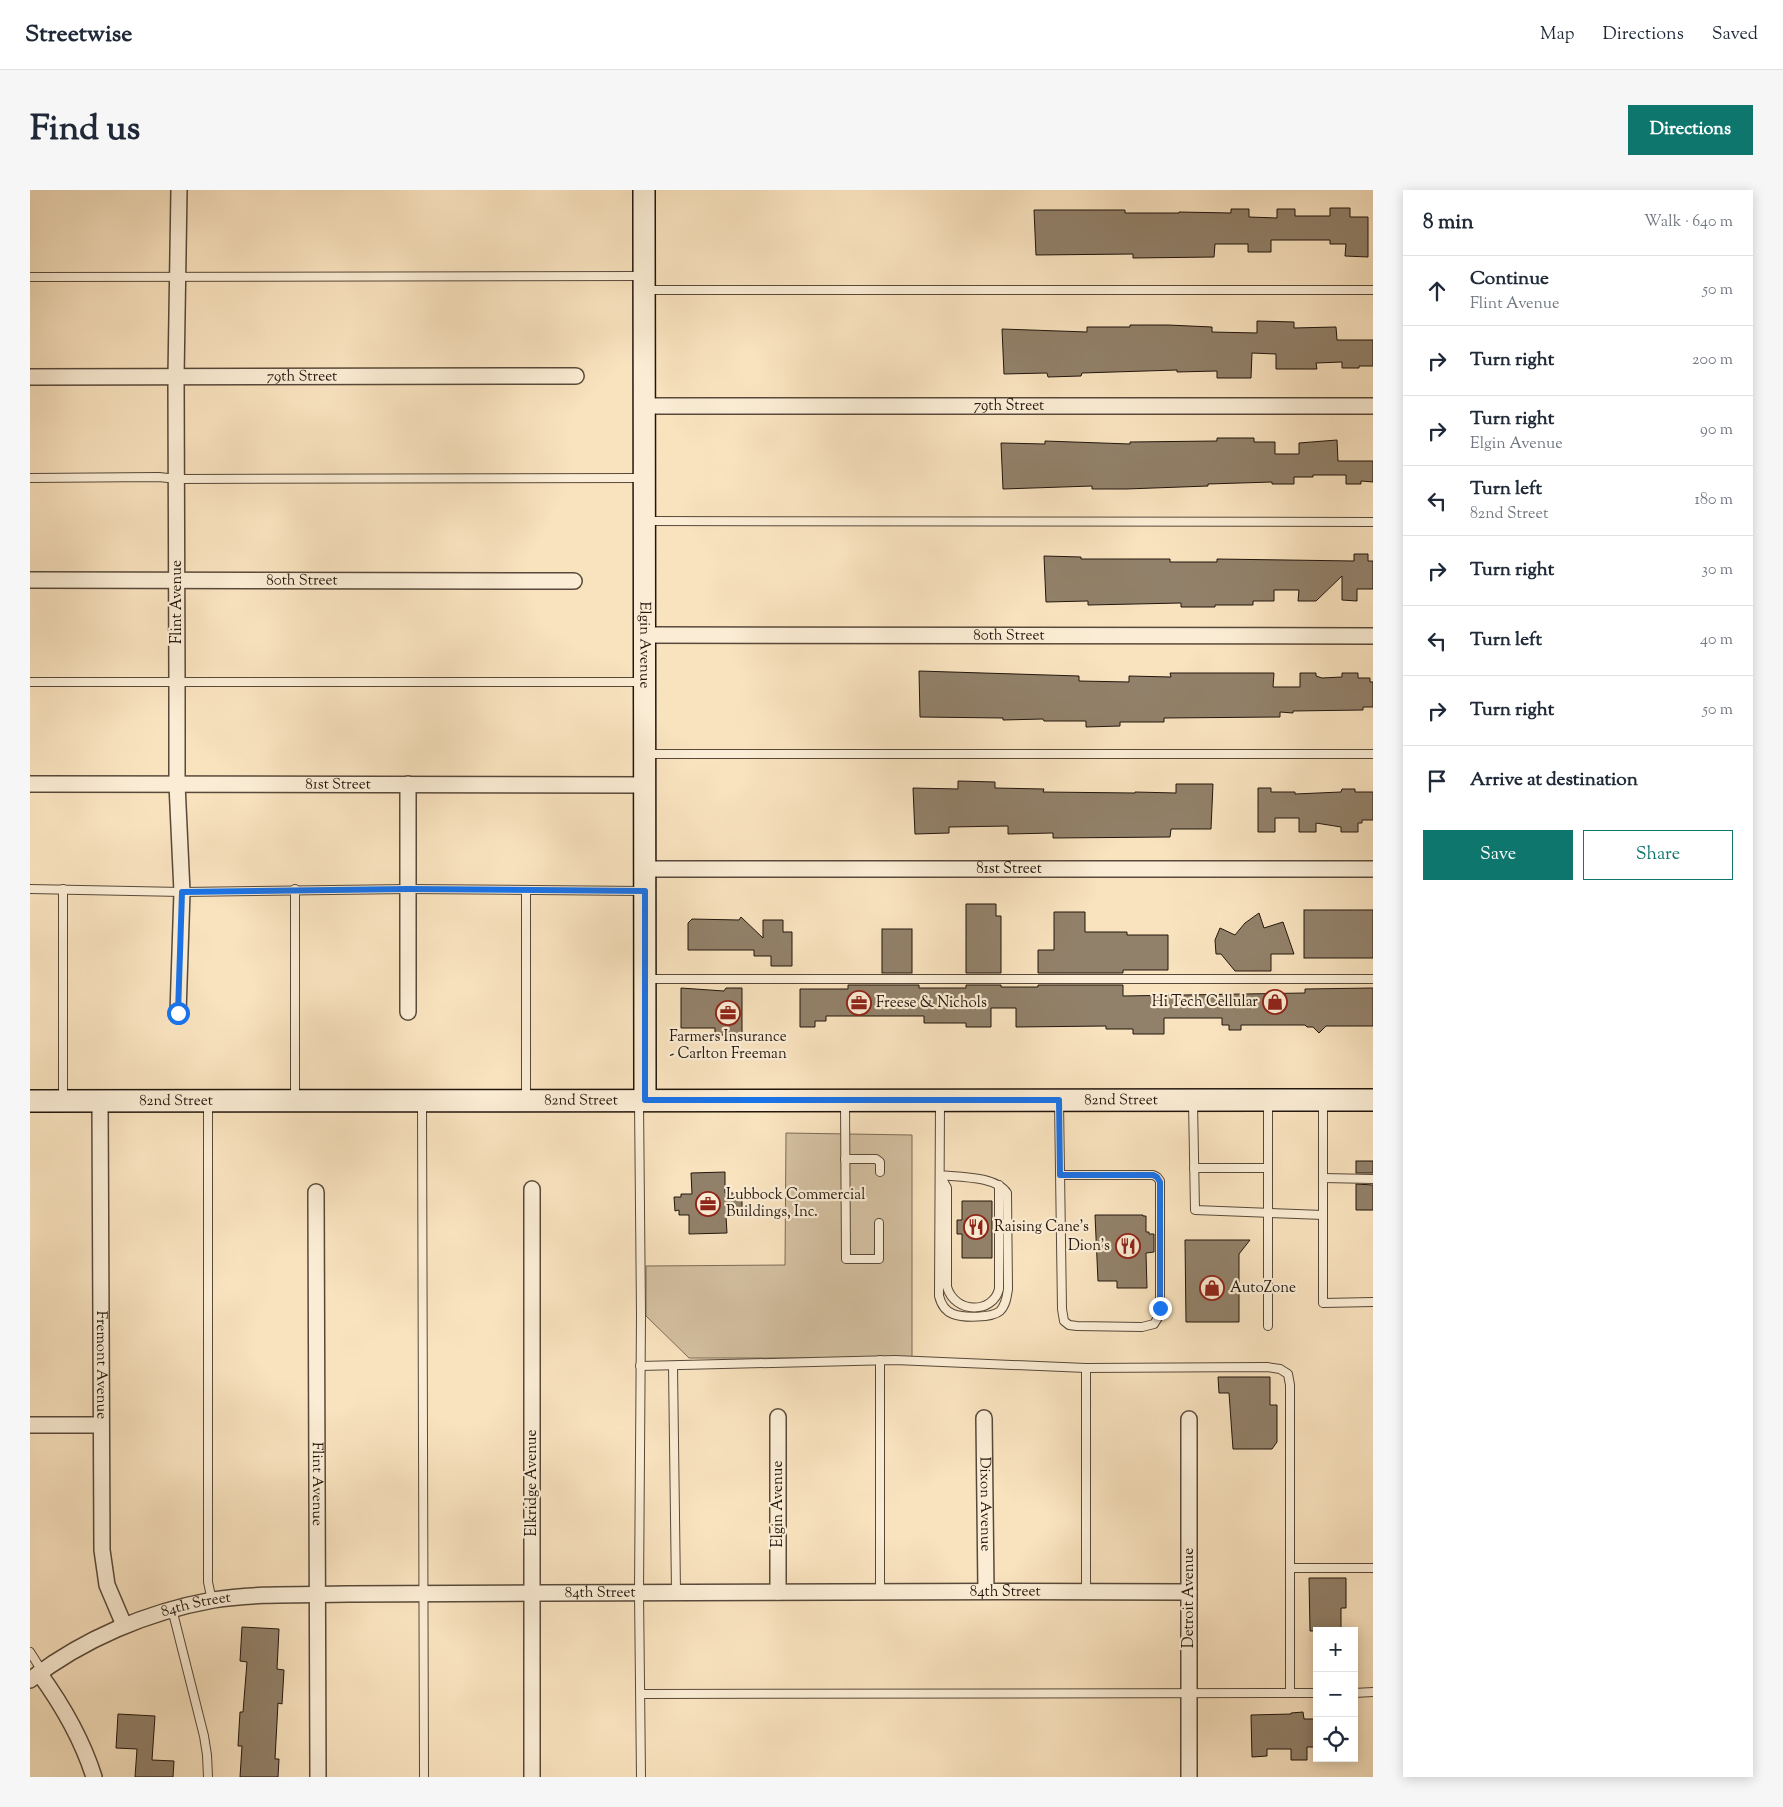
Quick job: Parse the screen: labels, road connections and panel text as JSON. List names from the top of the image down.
{
  "streets": {
    "main road": ["Elgin Avenue", "82nd Street"],
    "street": [
      "79th Street",
      "80th Street",
      "Flint Avenue",
      "81st Street",
      "Fremont Avenue",
      "Elkridge Avenue",
      "Dixon Avenue",
      "84th Street",
      "Detroit Avenue"
    ]
  },
  "crossings": [
    ["79th Street", "Flint Avenue"],
    ["79th Street", "Elgin Avenue"],
    ["80th Street", "Flint Avenue"],
    ["80th Street", "Elgin Avenue"],
    ["Flint Avenue", "81st Street"],
    ["Flint Avenue", "84th Street"],
    ["Elgin Avenue", "81st Street"],
    ["Elgin Avenue", "82nd Street"],
    ["Elgin Avenue", "84th Street"],
    ["82nd Street", "Fremont Avenue"],
    ["Fremont Avenue", "84th Street"],
    ["Elkridge Avenue", "84th Street"],
    ["Dixon Avenue", "84th Street"],
    ["84th Street", "Detroit Avenue"]
  ],
  "places": {
    "shop": ["Hi Tech Cellular", "AutoZone"],
    "office": ["Freese & Nichols", "Farmers Insurance - Carlton Freeman", "Lubbock Commercial Buildings, Inc."],
    "restaurant": ["Raising Cane's", "Dion's"]
  },
  "page": {
    "header": "Streetwise",
    "nav": ["Map", "Directions", "Saved"],
    "title": "Find us",
    "buttons": [
      "Directions",
      ["Save", "Share"]
    ],
    "heading": ["8 min", "Walk · 640 m"],
    "list": [
      ["Continue", "Flint Avenue", "50 m"],
      ["Turn right", "200 m"],
      ["Turn right", "Elgin Avenue", "90 m"],
      ["Turn left", "82nd Street", "180 m"],
      ["Turn right", "30 m"],
      ["Turn left", "40 m"],
      ["Turn right", "50 m"],
      "Arrive at destination"
    ],
    "map_buttons": ["+", "−"]
  }
}
